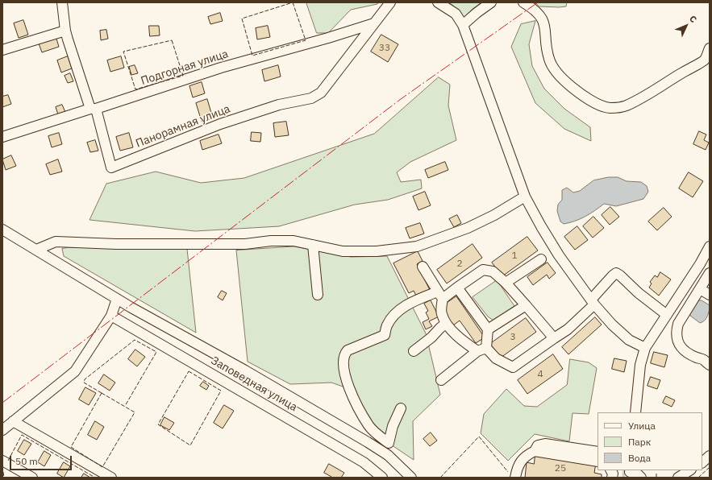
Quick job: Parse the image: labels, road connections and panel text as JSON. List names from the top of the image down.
{
  "streets": {
    "street": ["Подгорная улица", "Панорамная улица", "Заповедная улица"]
  },
  "crossings": [
    ["Подгорная улица", "Панорамная улица"]
  ],
  "house_numbers": [
    "33",
    "1",
    "2",
    "3",
    "4",
    "25"
  ],
  "legend": ["Улица", "Парк", "Вода"],
  "scale_bar": "50 m",
  "north": "top right"
}
